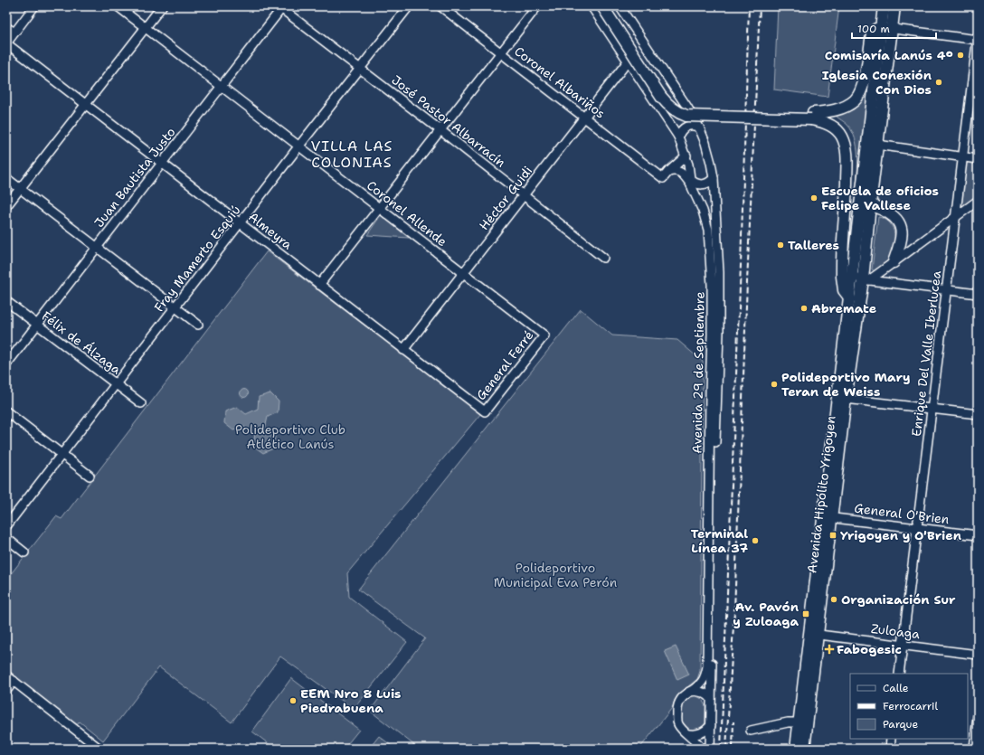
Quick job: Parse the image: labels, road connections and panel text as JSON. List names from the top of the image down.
{
  "streets": {
    "main road": ["Avenida Hipólito Yrigoyen"],
    "street": [
      "Coronel Albariños",
      "José Pastor Albarracín",
      "Juan Bautista Justo",
      "Héctor Guidi",
      "Coronel Allende",
      "Almeyra",
      "Fray Mamerto Esquiú",
      "Félix de Álzaga",
      "Enrique Del Valle Iberlucea",
      "General Ferré",
      "Avenida 29 de Septiembre",
      "General O'Brien",
      "Zuloaga"
    ]
  },
  "crossings": [
    ["Coronel Albariños", "Héctor Guidi"],
    ["José Pastor Albarracín", "Juan Bautista Justo"],
    ["José Pastor Albarracín", "Héctor Guidi"],
    ["José Pastor Albarracín", "Fray Mamerto Esquiú"],
    ["Juan Bautista Justo", "Coronel Allende"],
    ["Juan Bautista Justo", "Almeyra"],
    ["Juan Bautista Justo", "Félix de Álzaga"],
    ["Héctor Guidi", "Coronel Allende"],
    ["Héctor Guidi", "Almeyra"],
    ["Héctor Guidi", "Avenida 29 de Septiembre"],
    ["Coronel Allende", "Fray Mamerto Esquiú"],
    ["Coronel Allende", "General Ferré"],
    ["Almeyra", "Fray Mamerto Esquiú"],
    ["Almeyra", "General Ferré"],
    ["Fray Mamerto Esquiú", "Félix de Álzaga"],
    ["Enrique Del Valle Iberlucea", "General O'Brien"],
    ["Enrique Del Valle Iberlucea", "Zuloaga"],
    ["Avenida Hipólito Yrigoyen", "General O'Brien"],
    ["Avenida Hipólito Yrigoyen", "Zuloaga"]
  ],
  "districts": ["VILLA LAS COLONIAS"],
  "parks": ["Polideportivo Club Atlético Lanús", "Polideportivo Municipal Eva Perón"],
  "places": {
    "other": [
      "Comisaría Lanús 4°",
      "Iglesia Conexión Con Dios",
      "Escuela de oficios Felipe Vallese",
      "Talleres",
      "Abremate",
      "Polideportivo Mary Teran de Weiss",
      "Terminal Línea 37",
      "Organización Sur",
      "EEM Nro 8 Luis Piedrabuena"
    ],
    "transit": ["Yrigoyen y O'Brien", "Av. Pavón y Zuloaga"],
    "health": ["Fabogesic"]
  },
  "legend": ["Calle", "Ferrocarril", "Parque"],
  "scale_bar": "100 m"
}
